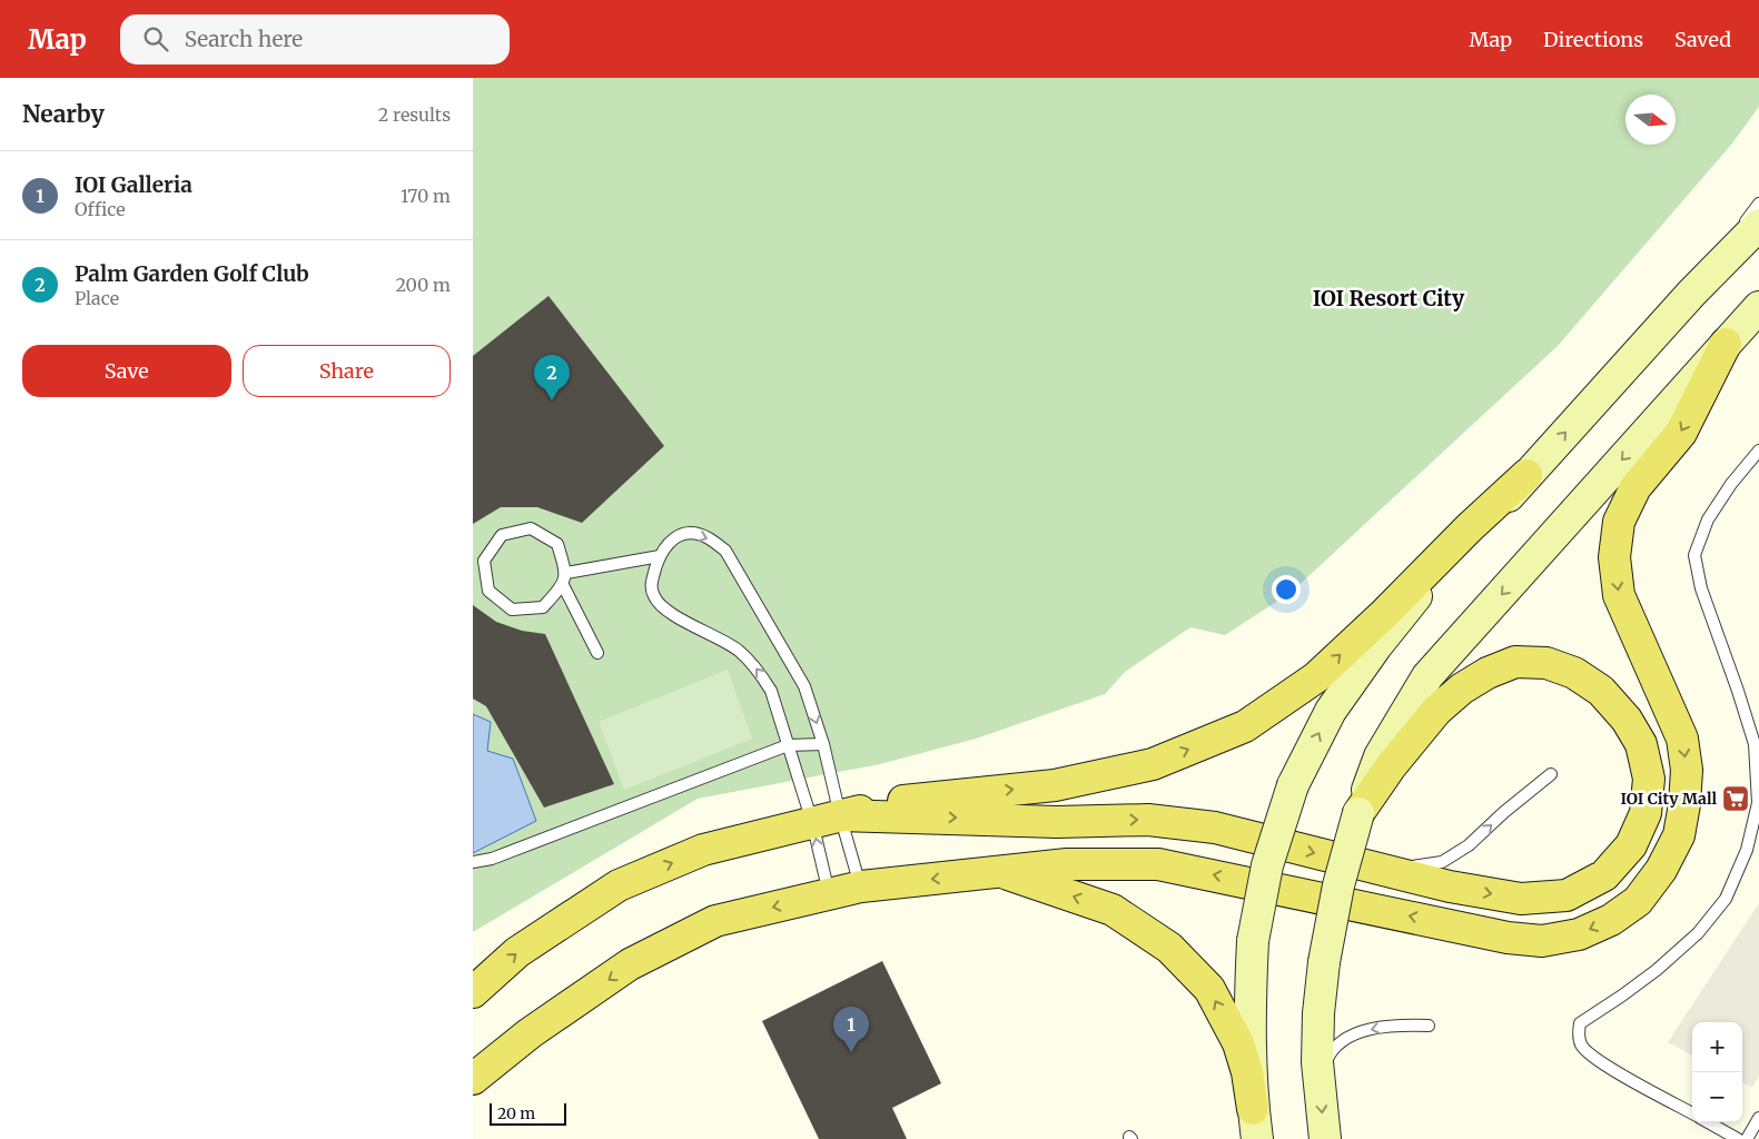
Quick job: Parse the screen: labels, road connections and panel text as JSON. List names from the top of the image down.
{
  "districts": ["IOI Resort City"],
  "places": {
    "supermarket": ["IOI City Mall"]
  },
  "scale_bar": "20 m",
  "north": "right",
  "page": {
    "header": "Map",
    "search": "Search here",
    "nav": ["Map", "Directions", "Saved"],
    "heading": ["Nearby", "2 results"],
    "list": [
      {
        "mark": "1",
        "name": "IOI Galleria",
        "note": "Office",
        "value": "170 m"
      },
      {
        "mark": "2",
        "name": "Palm Garden Golf Club",
        "note": "Place",
        "value": "200 m"
      }
    ],
    "buttons": ["Save", "Share"],
    "pins": ["2", "1"],
    "map_buttons": ["+", "−"],
    "scale": "20 m"
  }
}
